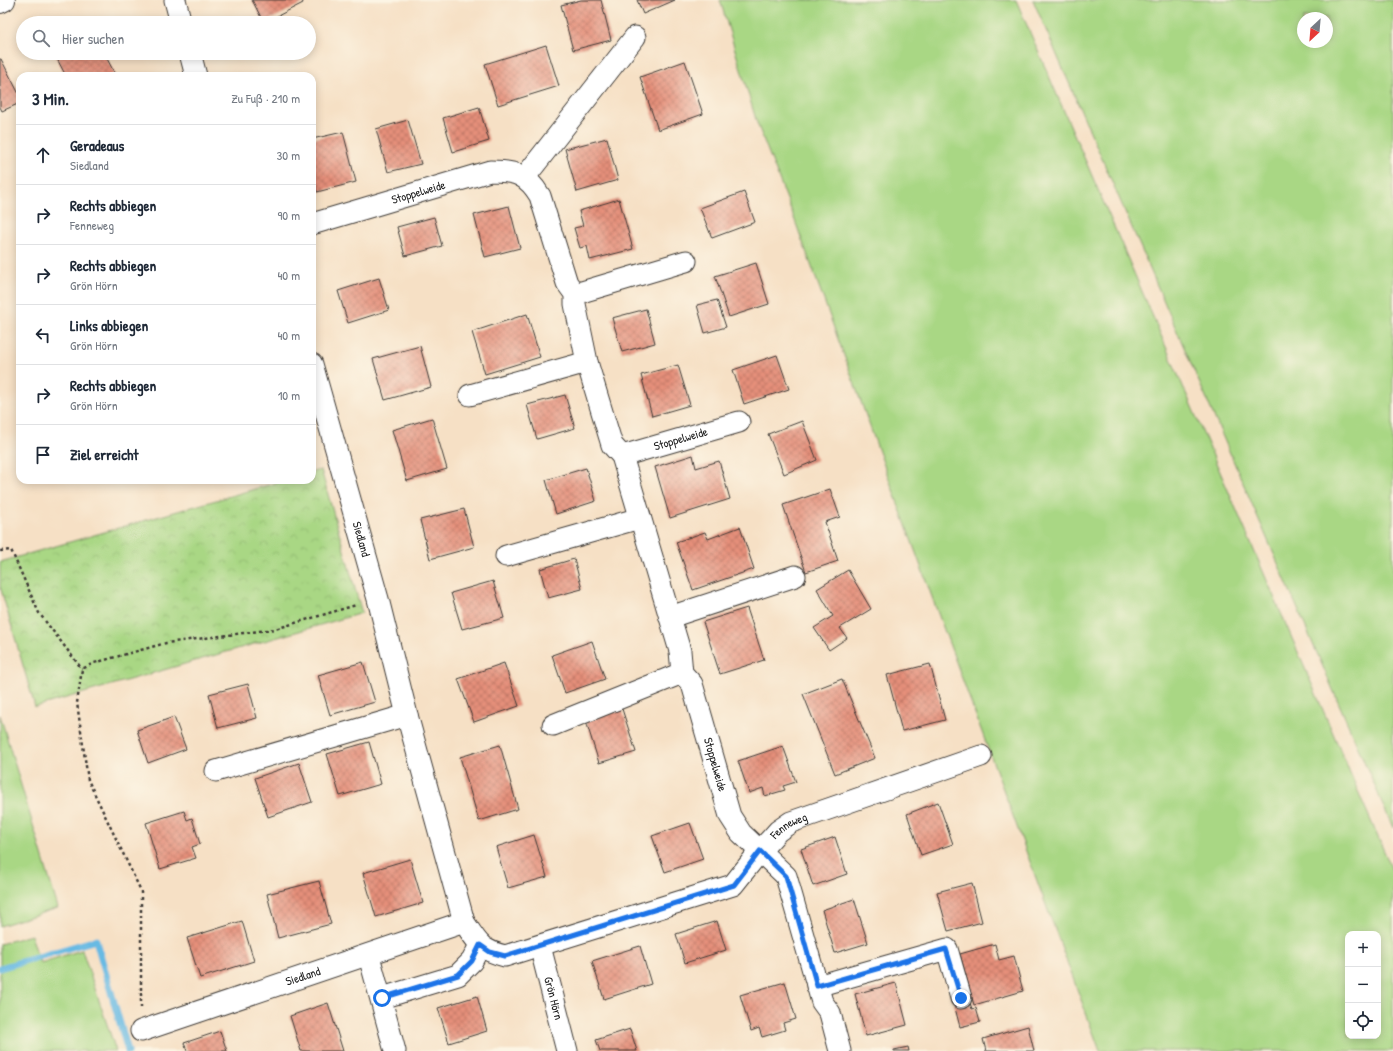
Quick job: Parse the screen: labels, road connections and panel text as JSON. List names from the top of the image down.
{
  "streets": {
    "street": [
      "Stoppelweide",
      "Siedland",
      "Fenneweg",
      "Grön Hörn"
    ]
  },
  "crossings": [
    ["Stoppelweide", "Fenneweg"],
    ["Siedland", "Fenneweg"],
    ["Fenneweg", "Grön Hörn"]
  ],
  "north": "bottom left",
  "page": {
    "search": "Hier suchen",
    "heading": ["3 Min.", "Zu Fuß · 210 m"],
    "list": [
      ["Geradeaus", "Siedland", "30 m"],
      ["Rechts abbiegen", "Fenneweg", "90 m"],
      ["Rechts abbiegen", "Grön Hörn", "40 m"],
      ["Links abbiegen", "Grön Hörn", "40 m"],
      ["Rechts abbiegen", "Grön Hörn", "10 m"],
      "Ziel erreicht"
    ],
    "map_buttons": ["+", "−"]
  }
}
